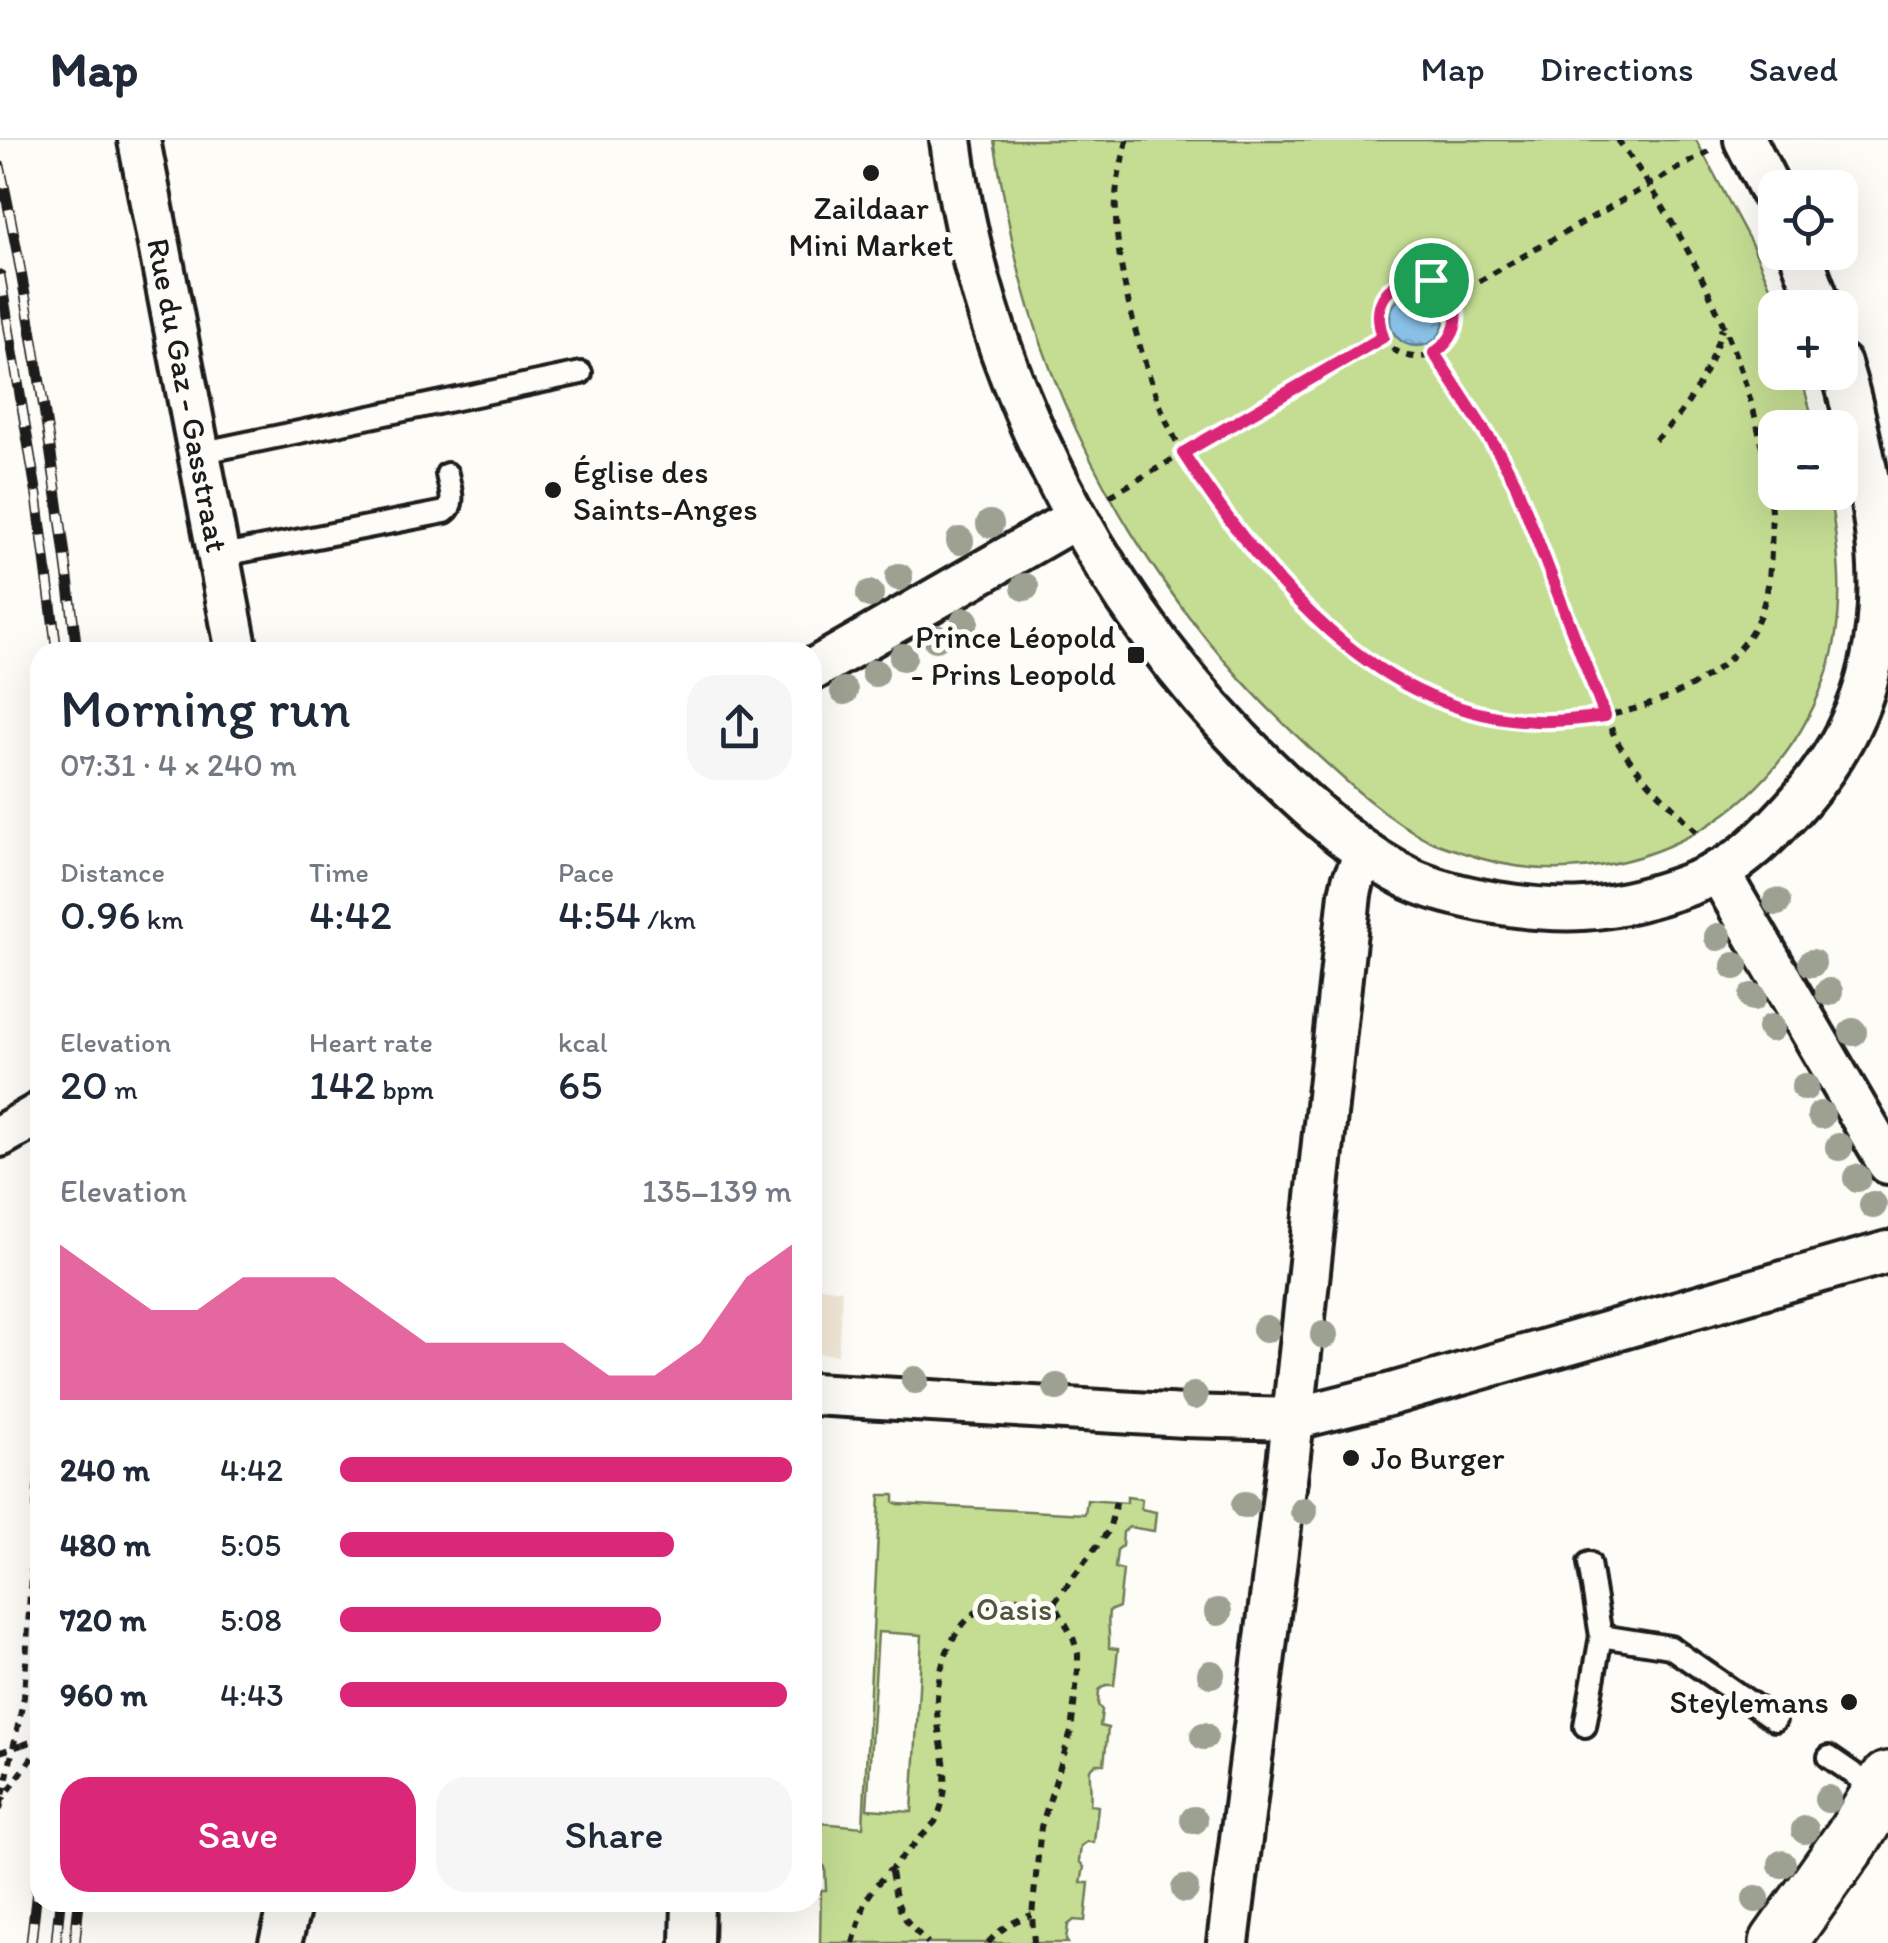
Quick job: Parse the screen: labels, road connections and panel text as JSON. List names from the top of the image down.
{
  "streets": {
    "street": ["Rue du Gaz - Gasstraat"]
  },
  "parks": ["Oasis"],
  "places": {
    "other": [
      "Zaildaar Mini Market",
      "Église des Saints-Anges",
      "Jo Burger",
      "Steylemans"
    ],
    "transit": ["Prince Léopold - Prins Leopold"]
  },
  "page": {
    "header": "Map",
    "nav": ["Map", "Directions", "Saved"],
    "map_buttons": ["+", "−"],
    "heading": ["Morning run", "07:31 · 4 × 240 m"],
    "stats": [
      ["Distance", "0.96 km"],
      ["Time", "4:42"],
      ["Pace", "4:54 /km"],
      ["Elevation", "20 m"],
      ["Heart rate", "142 bpm"],
      ["kcal", "65"]
    ],
    "chart": ["Elevation", "135–139 m"],
    "list": [
      {
        "name": "240 m",
        "note": "4:42"
      },
      {
        "name": "480 m",
        "note": "5:05"
      },
      {
        "name": "720 m",
        "note": "5:08"
      },
      {
        "name": "960 m",
        "note": "4:43"
      }
    ],
    "buttons": ["Save", "Share"]
  }
}
